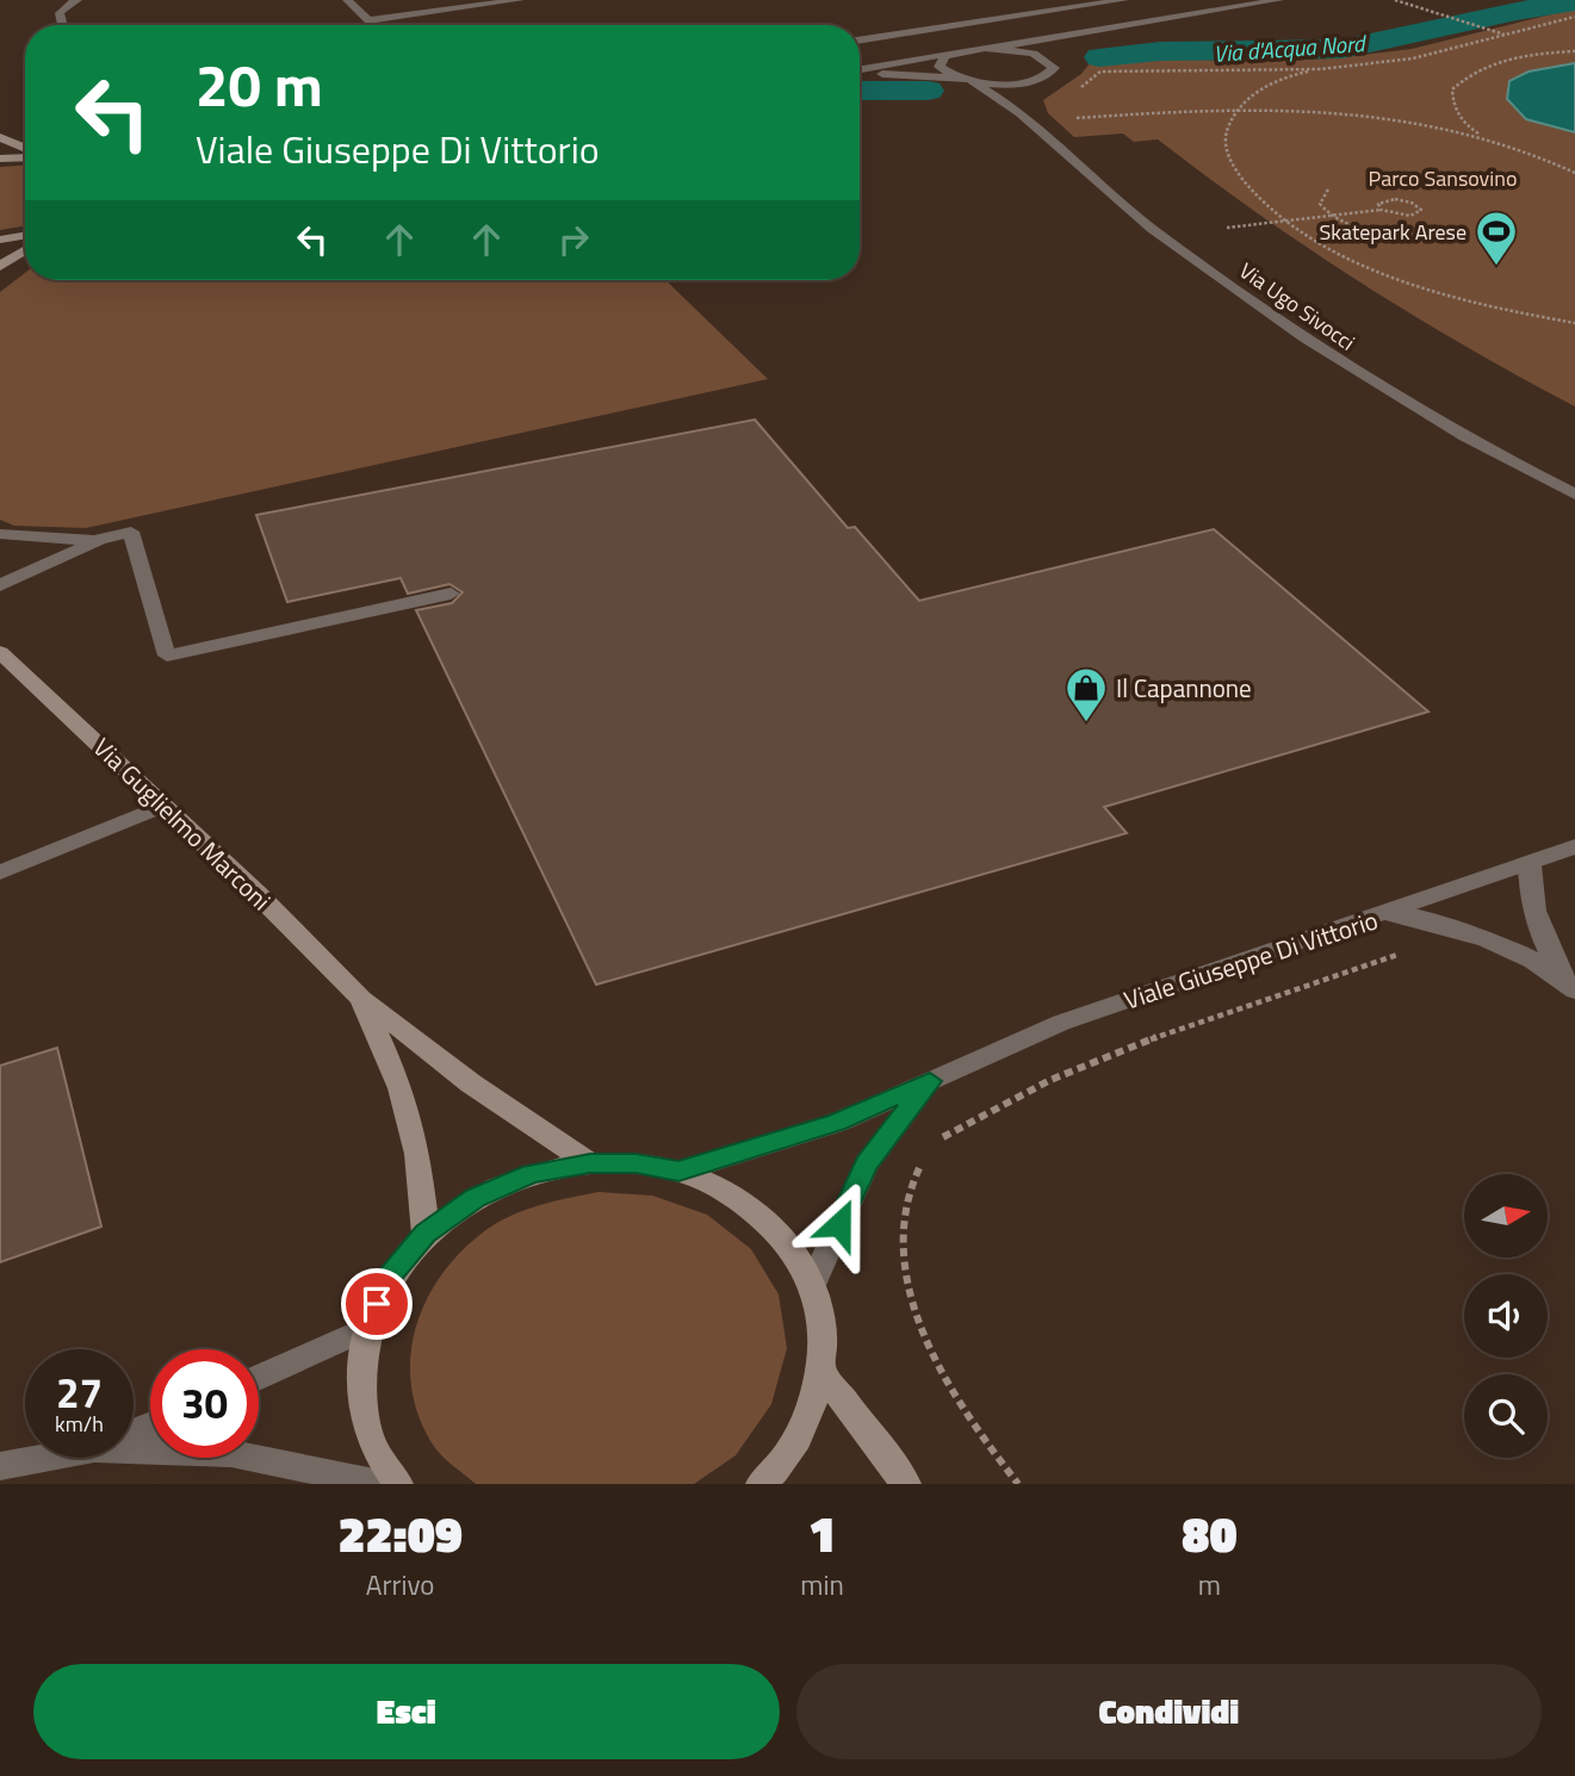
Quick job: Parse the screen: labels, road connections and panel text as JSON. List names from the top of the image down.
{
  "streets": {
    "street": ["Via Ugo Sivocci", "Via Guglielmo Marconi", "Viale Giuseppe Di Vittorio"]
  },
  "water": ["Via d'Acqua Nord"],
  "parks": ["Parco Sansovino"],
  "places": {
    "sports": ["Skatepark Arese"],
    "shop": ["Il Capannone"]
  },
  "north": "right",
  "page": {
    "turn": ["20 m", "Viale Giuseppe Di Vittorio"],
    "speed": "27 km/h",
    "limit": "30",
    "eta": [
      "22:09",
      "Arrivo",
      "1",
      "min",
      "80",
      "m"
    ],
    "buttons": ["Esci", "Condividi"]
  }
}
